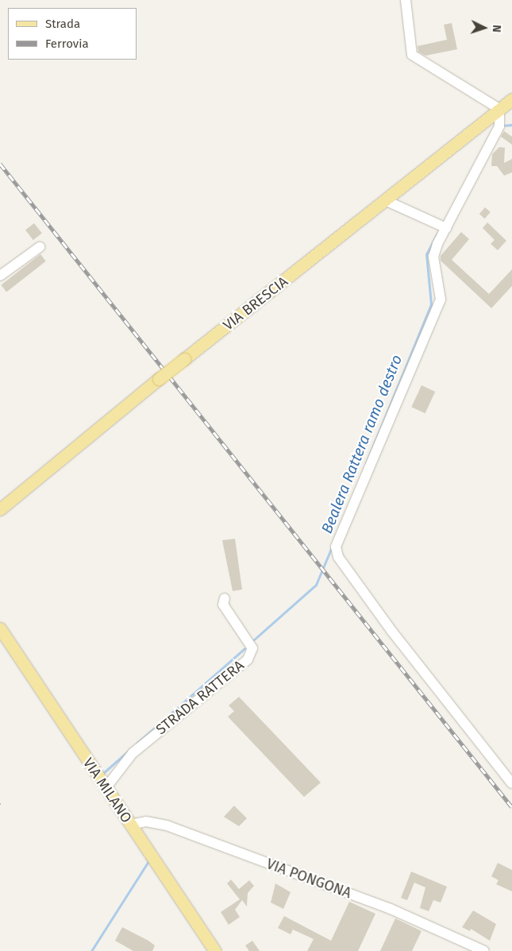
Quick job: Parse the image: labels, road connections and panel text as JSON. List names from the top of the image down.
{
  "streets": {
    "main road": ["VIA BRESCIA", "VIA MILANO"],
    "street": ["STRADA RATTERA", "VIA PONGONA"]
  },
  "crossings": [
    ["STRADA RATTERA", "VIA MILANO"],
    ["VIA MILANO", "VIA PONGONA"]
  ],
  "water": ["Bealera Rattera ramo destro"],
  "legend": ["Strada", "Ferrovia"],
  "north": "right"
}
